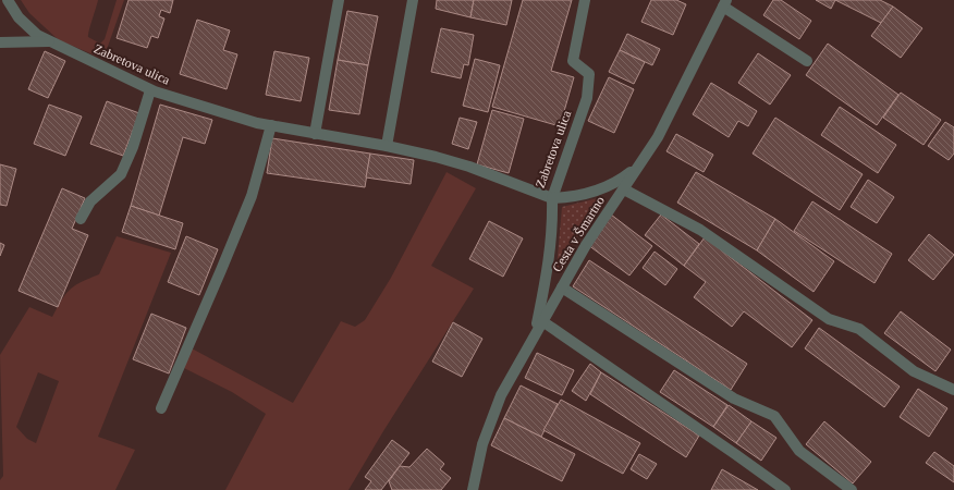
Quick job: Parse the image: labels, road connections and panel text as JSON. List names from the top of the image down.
{
  "streets": {
    "street": ["Zabretova ulica", "Cesta v Šmartno"]
  }
}
